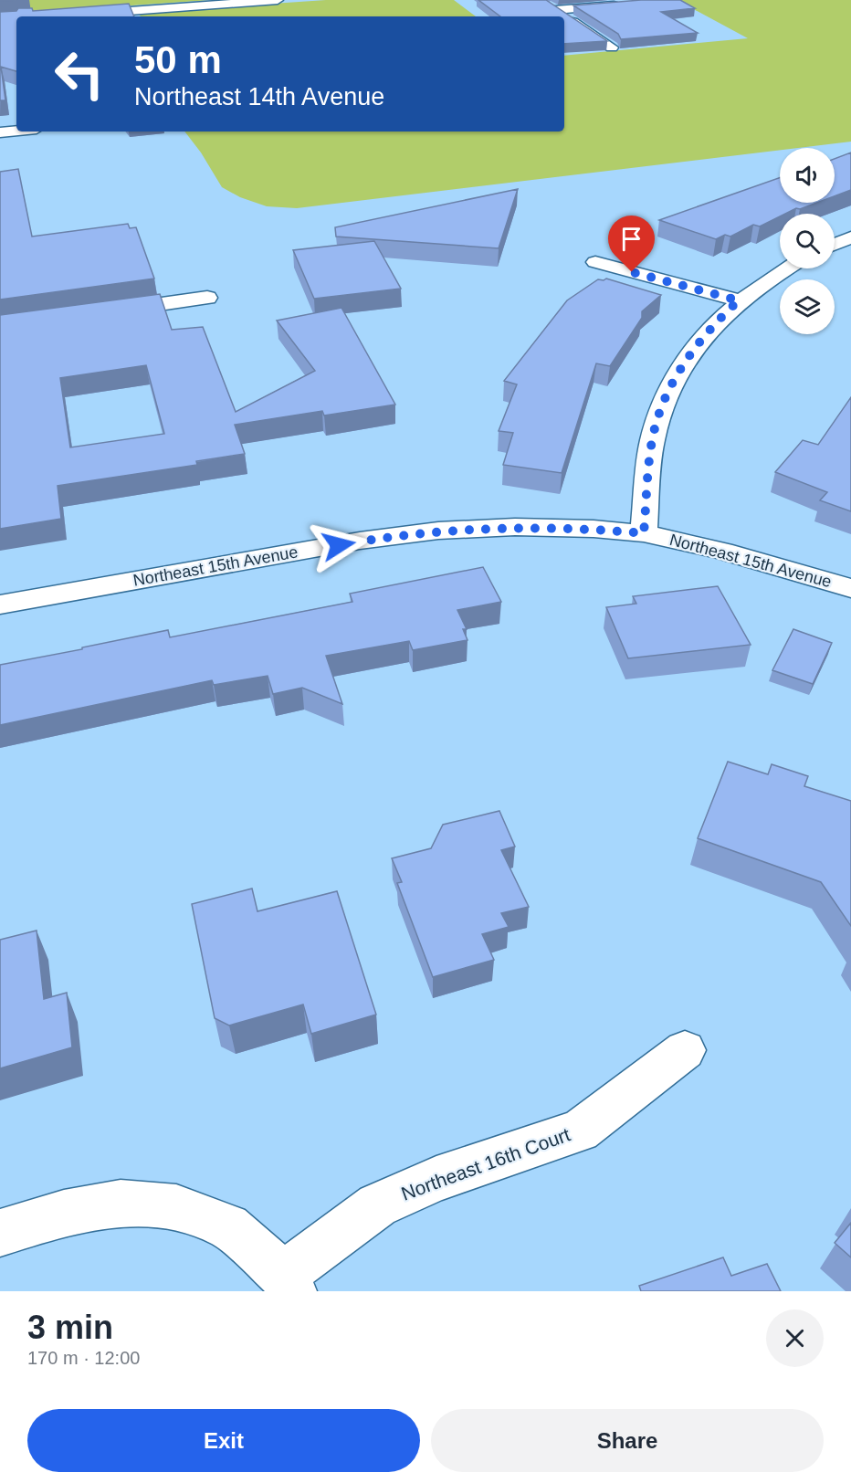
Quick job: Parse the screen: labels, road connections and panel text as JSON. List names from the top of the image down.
{
  "streets": {
    "street": ["Northeast 15th Avenue", "Northeast 16th Court"]
  },
  "page": {
    "turn": ["50 m", "Northeast 14th Avenue"],
    "heading": ["3 min", "170 m · 12:00"],
    "buttons": ["Exit", "Share"]
  }
}
